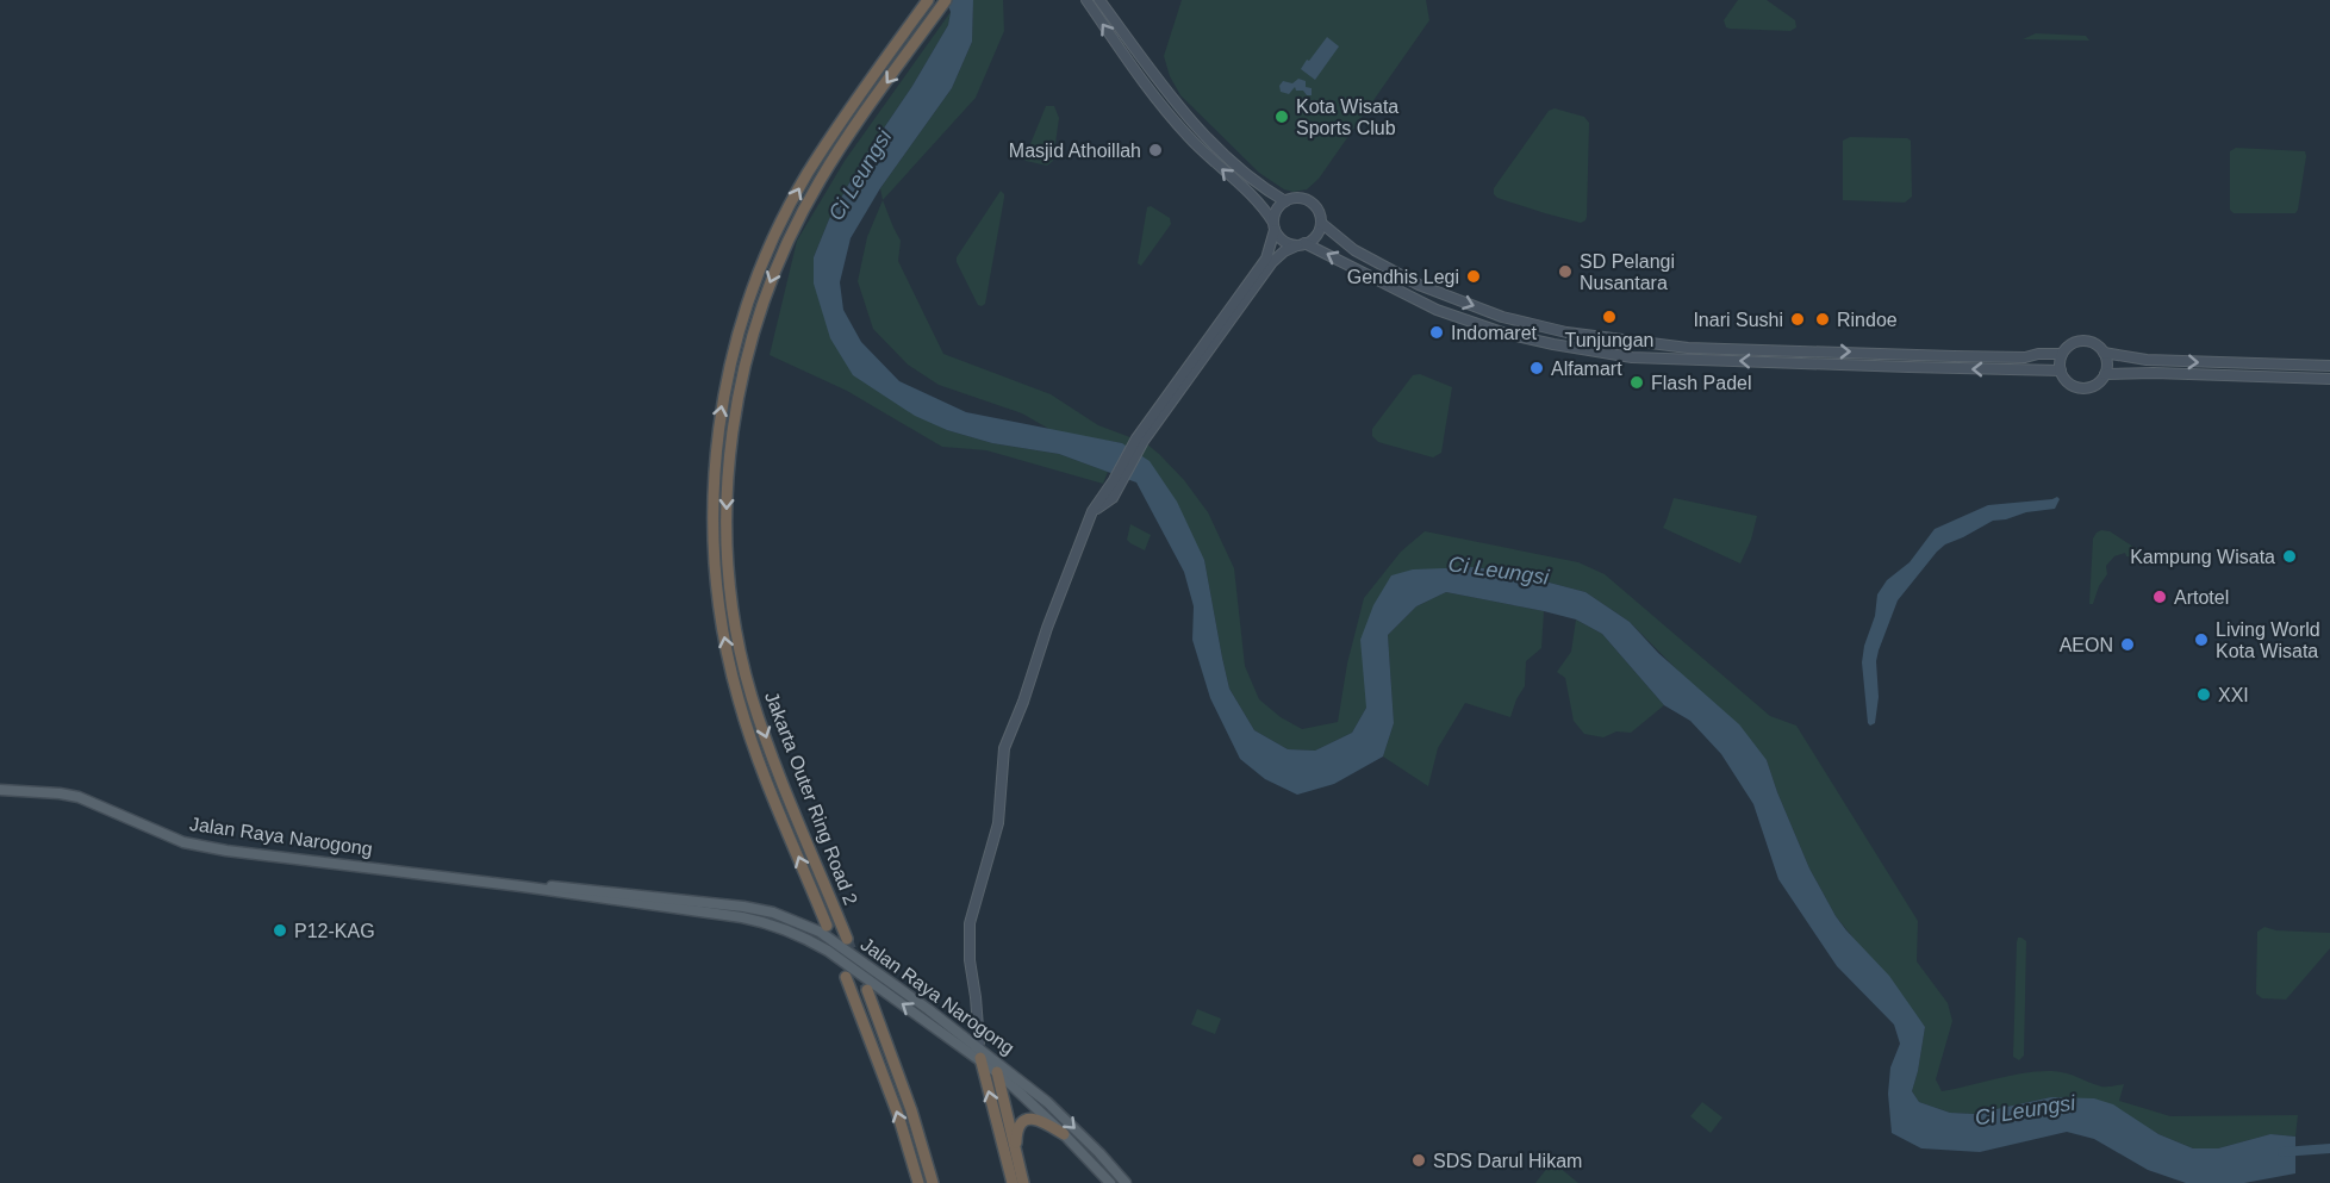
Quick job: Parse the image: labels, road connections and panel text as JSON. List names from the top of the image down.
{
  "streets": {
    "highway": ["Jakarta Outer Ring Road 2"],
    "main road": ["Jalan Raya Narogong"]
  },
  "water": ["Ci Leungsi"],
  "places": [
    "Kota Wisata Sports Club",
    "Masjid Athoillah",
    "SD Pelangi Nusantara",
    "Gendhis Legi",
    "Tunjungan",
    "Inari Sushi",
    "Rindoe",
    "Indomaret",
    "Alfamart",
    "Flash Padel",
    "Kampung Wisata",
    "Artotel",
    "Living World Kota Wisata",
    "AEON",
    "XXI",
    "P12-KAG",
    "SDS Darul Hikam"
  ]
}
